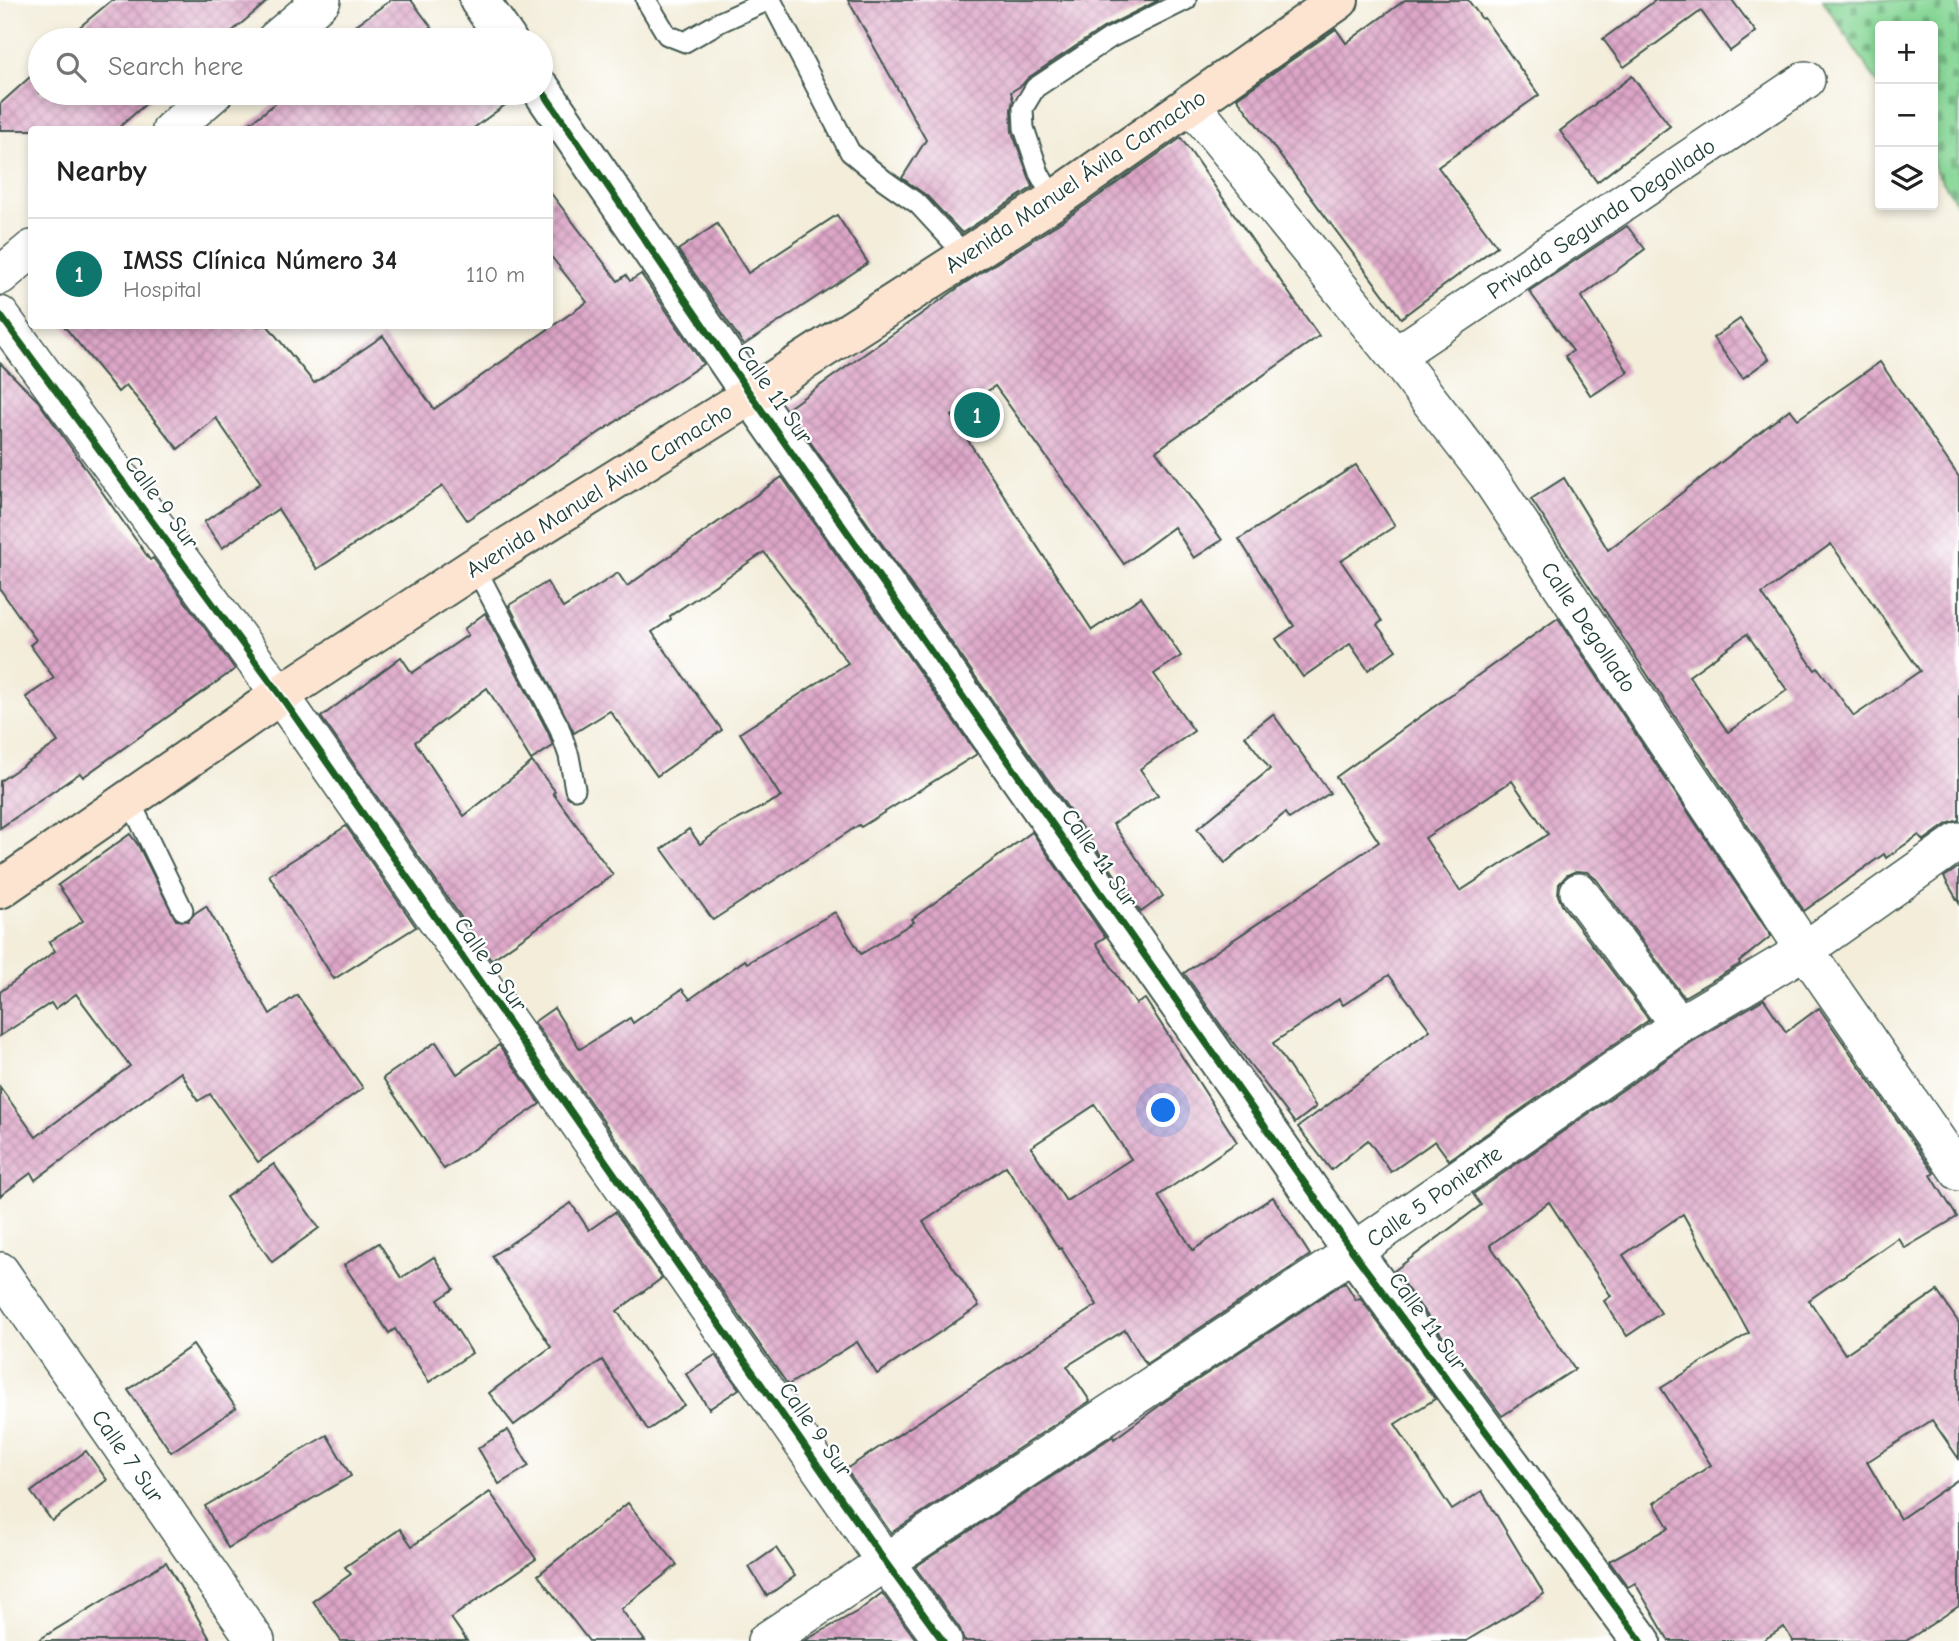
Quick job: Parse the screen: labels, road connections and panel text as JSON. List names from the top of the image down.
{
  "streets": {
    "main road": ["Avenida Manuel Ávila Camacho"],
    "street": [
      "Privada Segunda Degollado",
      "Calle 11 Sur",
      "Calle 9 Sur",
      "Calle Degollado",
      "Calle 5 Poniente",
      "Calle 7 Sur"
    ]
  },
  "crossings": [
    ["Avenida Manuel Ávila Camacho", "Calle 11 Sur"],
    ["Avenida Manuel Ávila Camacho", "Calle 9 Sur"],
    ["Avenida Manuel Ávila Camacho", "Calle Degollado"],
    ["Privada Segunda Degollado", "Calle Degollado"],
    ["Calle 11 Sur", "Calle 5 Poniente"],
    ["Calle 9 Sur", "Calle 5 Poniente"],
    ["Calle Degollado", "Calle 5 Poniente"]
  ],
  "page": {
    "map_buttons": ["+", "−"],
    "search": "Search here",
    "heading": "Nearby",
    "list": [
      {
        "mark": "1",
        "name": "IMSS Clínica Número 34",
        "note": "Hospital",
        "value": "110 m"
      }
    ],
    "pins": "1"
  }
}
